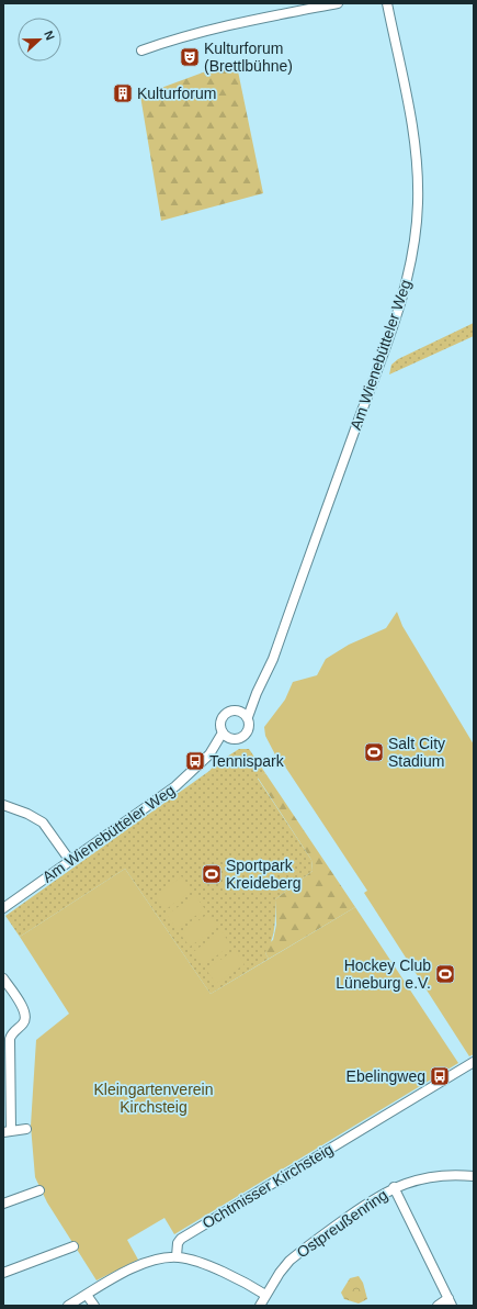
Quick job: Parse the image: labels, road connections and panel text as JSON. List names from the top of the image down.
{
  "streets": {
    "street": ["Am Wienebütteler Weg", "Ochtmisser Kirchsteig", "Ostpreußenring"]
  },
  "parks": ["Kleingartenverein Kirchsteig"],
  "places": {
    "theatre": ["Kulturforum (Brettlbühne)"],
    "building": ["Kulturforum"],
    "sports": ["Salt City Stadium", "Sportpark Kreideberg", "Hockey Club Lüneburg e.V."],
    "bus stop": ["Tennispark", "Ebelingweg"]
  },
  "north": "right"
}
